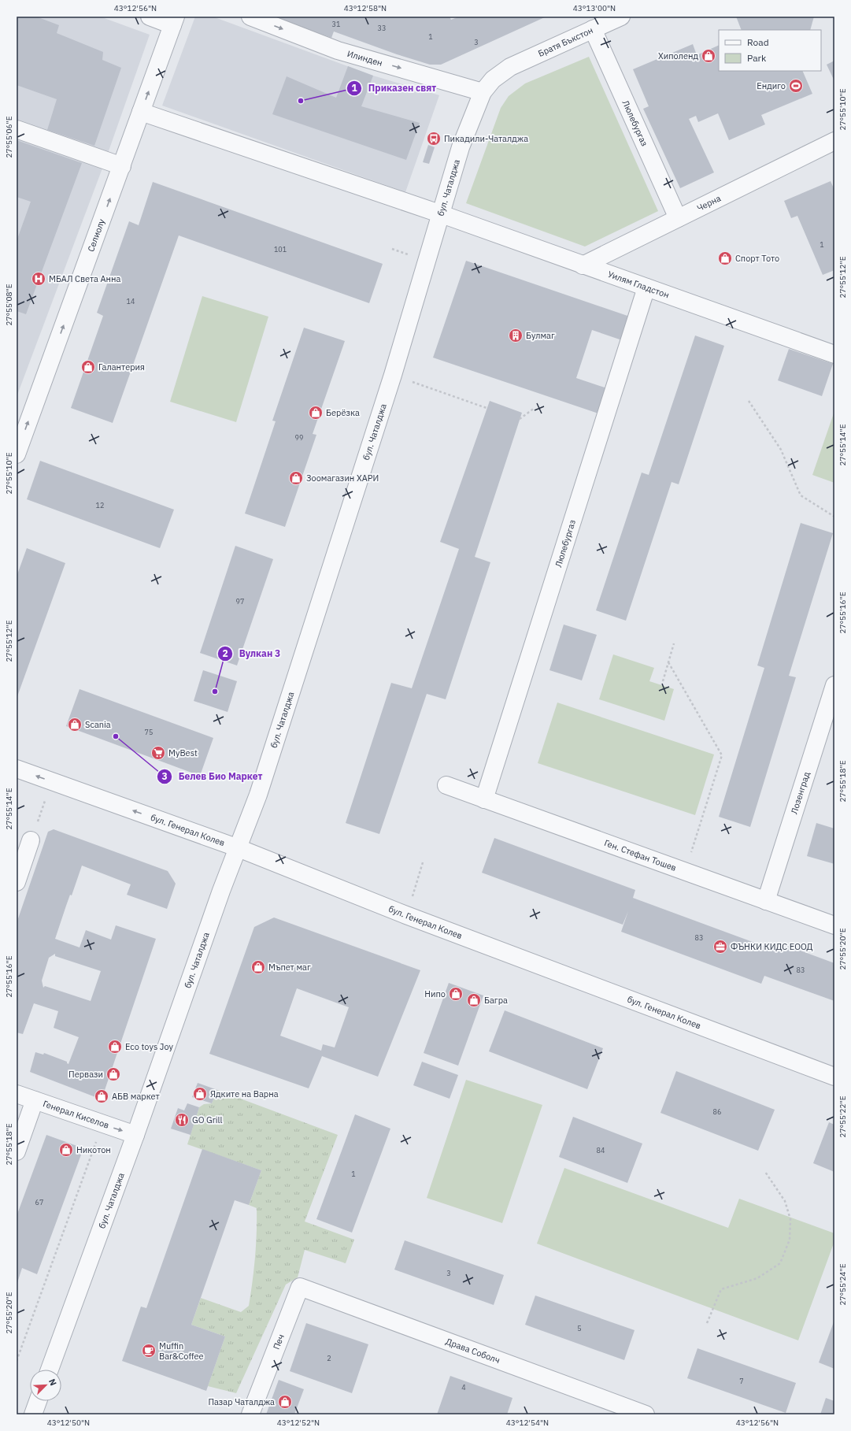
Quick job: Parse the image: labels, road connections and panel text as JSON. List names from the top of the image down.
{
  "streets": {
    "street": [
      "Братя Бъкстон",
      "Илинден",
      "Люлебургаз",
      "бул. Чаталджа",
      "Черна",
      "Селиолу",
      "Уилям Гладстон",
      "Лозенград",
      "бул. Генерал Колев",
      "Ген. Стефан Тошев",
      "Генерал Киселов",
      "Печ",
      "Драва Соболч"
    ]
  },
  "crossings": [
    ["Братя Бъкстон", "Люлебургаз"],
    ["Братя Бъкстон", "бул. Чаталджа"],
    ["Илинден", "бул. Чаталджа"],
    ["Люлебургаз", "Черна"],
    ["Люлебургаз", "Уилям Гладстон"],
    ["Люлебургаз", "Ген. Стефан Тошев"],
    ["бул. Чаталджа", "Уилям Гладстон"],
    ["бул. Чаталджа", "бул. Генерал Колев"],
    ["бул. Чаталджа", "Генерал Киселов"],
    ["Черна", "Уилям Гладстон"],
    ["Селиолу", "Уилям Гладстон"],
    ["Лозенград", "Ген. Стефан Тошев"],
    ["Печ", "Драва Соболч"]
  ],
  "one_way": ["Илинден", "Селиолу"],
  "places": {
    "shop": [
      "Хиполенд",
      "Спорт Тото",
      "Галантерия",
      "Берёзка",
      "Зоомагазин ХАРИ",
      "Scania",
      "Мъпет маг",
      "Нипо",
      "Багра",
      "Eco toys Joy",
      "Первази",
      "Ядките на Варна",
      "АБВ маркет",
      "Никотон",
      "Пазар Чаталджа"
    ],
    "sports": ["Ендиго"],
    "other": ["Приказен свят", "Вулкан 3", "Белев Био Маркет"],
    "bus stop": ["Пикадили-Чаталджа"],
    "hospital": ["МБАЛ Света Анна"],
    "building": ["Булмаг"],
    "supermarket": ["MyBest"],
    "office": ["ФЪНКИ КИДС ЕООД"],
    "restaurant": ["GO Grill"],
    "cafe": ["Muffin Bar&Coffee"]
  },
  "house_numbers": [
    "31",
    "33",
    "1",
    "3",
    "1",
    "101",
    "14",
    "99",
    "12",
    "97",
    "75",
    "83",
    "83",
    "86",
    "84",
    "1",
    "67",
    "3",
    "5",
    "2",
    "7",
    "4"
  ],
  "legend": ["Road", "Park"],
  "north": "top right",
  "coordinates": [
    "43°12'56\"N",
    "43°12'58\"N",
    "43°13'00\"N",
    "27°55'10\"E",
    "27°55'06\"E",
    "27°55'12\"E",
    "27°55'08\"E",
    "27°55'14\"E",
    "27°55'16\"E",
    "27°55'18\"E",
    "27°55'20\"E",
    "27°55'22\"E",
    "27°55'24\"E",
    "43°12'50\"N",
    "43°12'52\"N",
    "43°12'54\"N"
  ]
}
